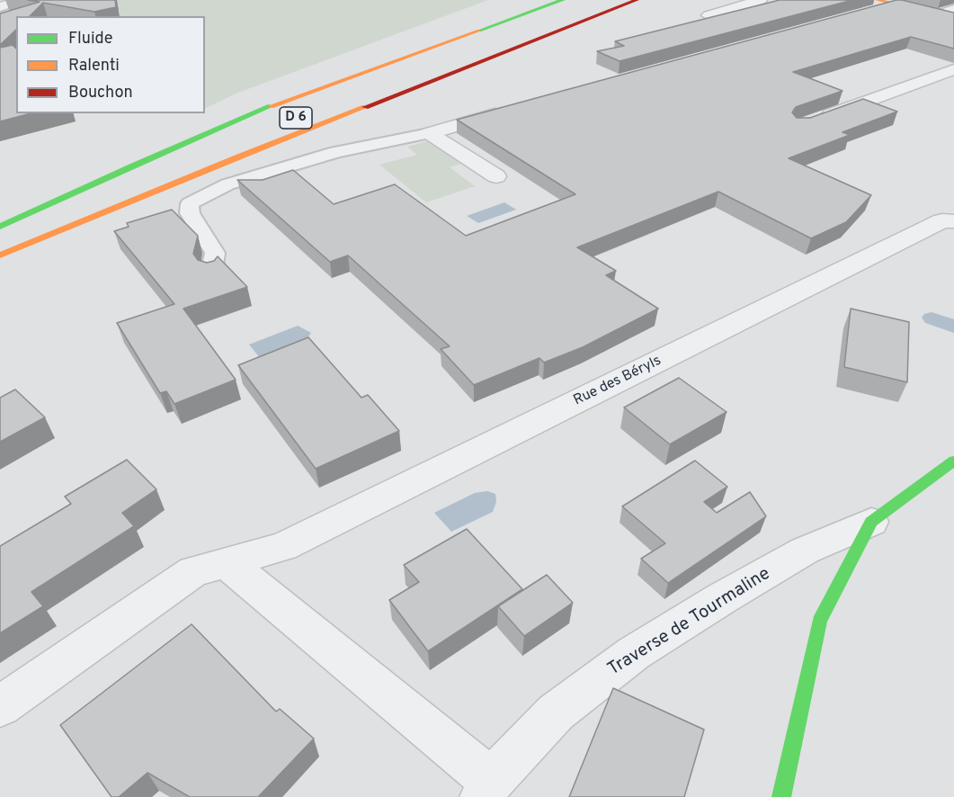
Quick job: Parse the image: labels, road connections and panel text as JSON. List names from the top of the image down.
{
  "streets": {
    "main road": ["D 6"],
    "street": ["Rue des Béryls", "Traverse de Tourmaline"]
  },
  "legend": ["Fluide", "Ralenti", "Bouchon"]
}
